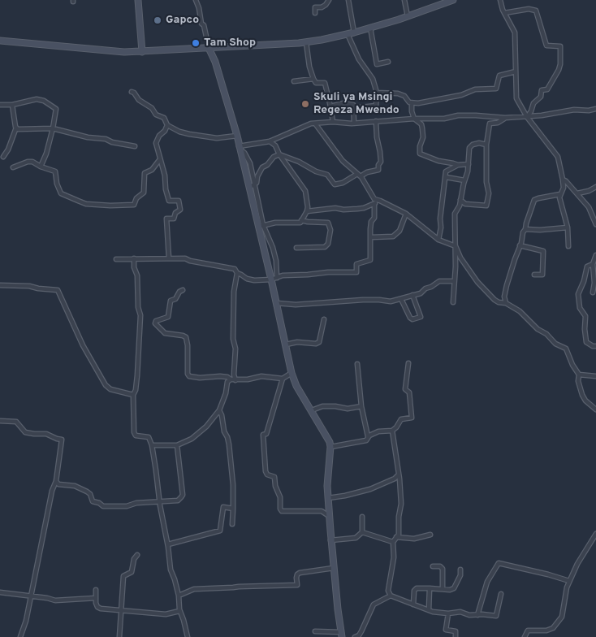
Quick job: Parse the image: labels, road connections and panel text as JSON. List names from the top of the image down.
{
  "places": ["Gapco", "Tam Shop", "Skuli ya Msingi Regeza Mwendo"]
}
